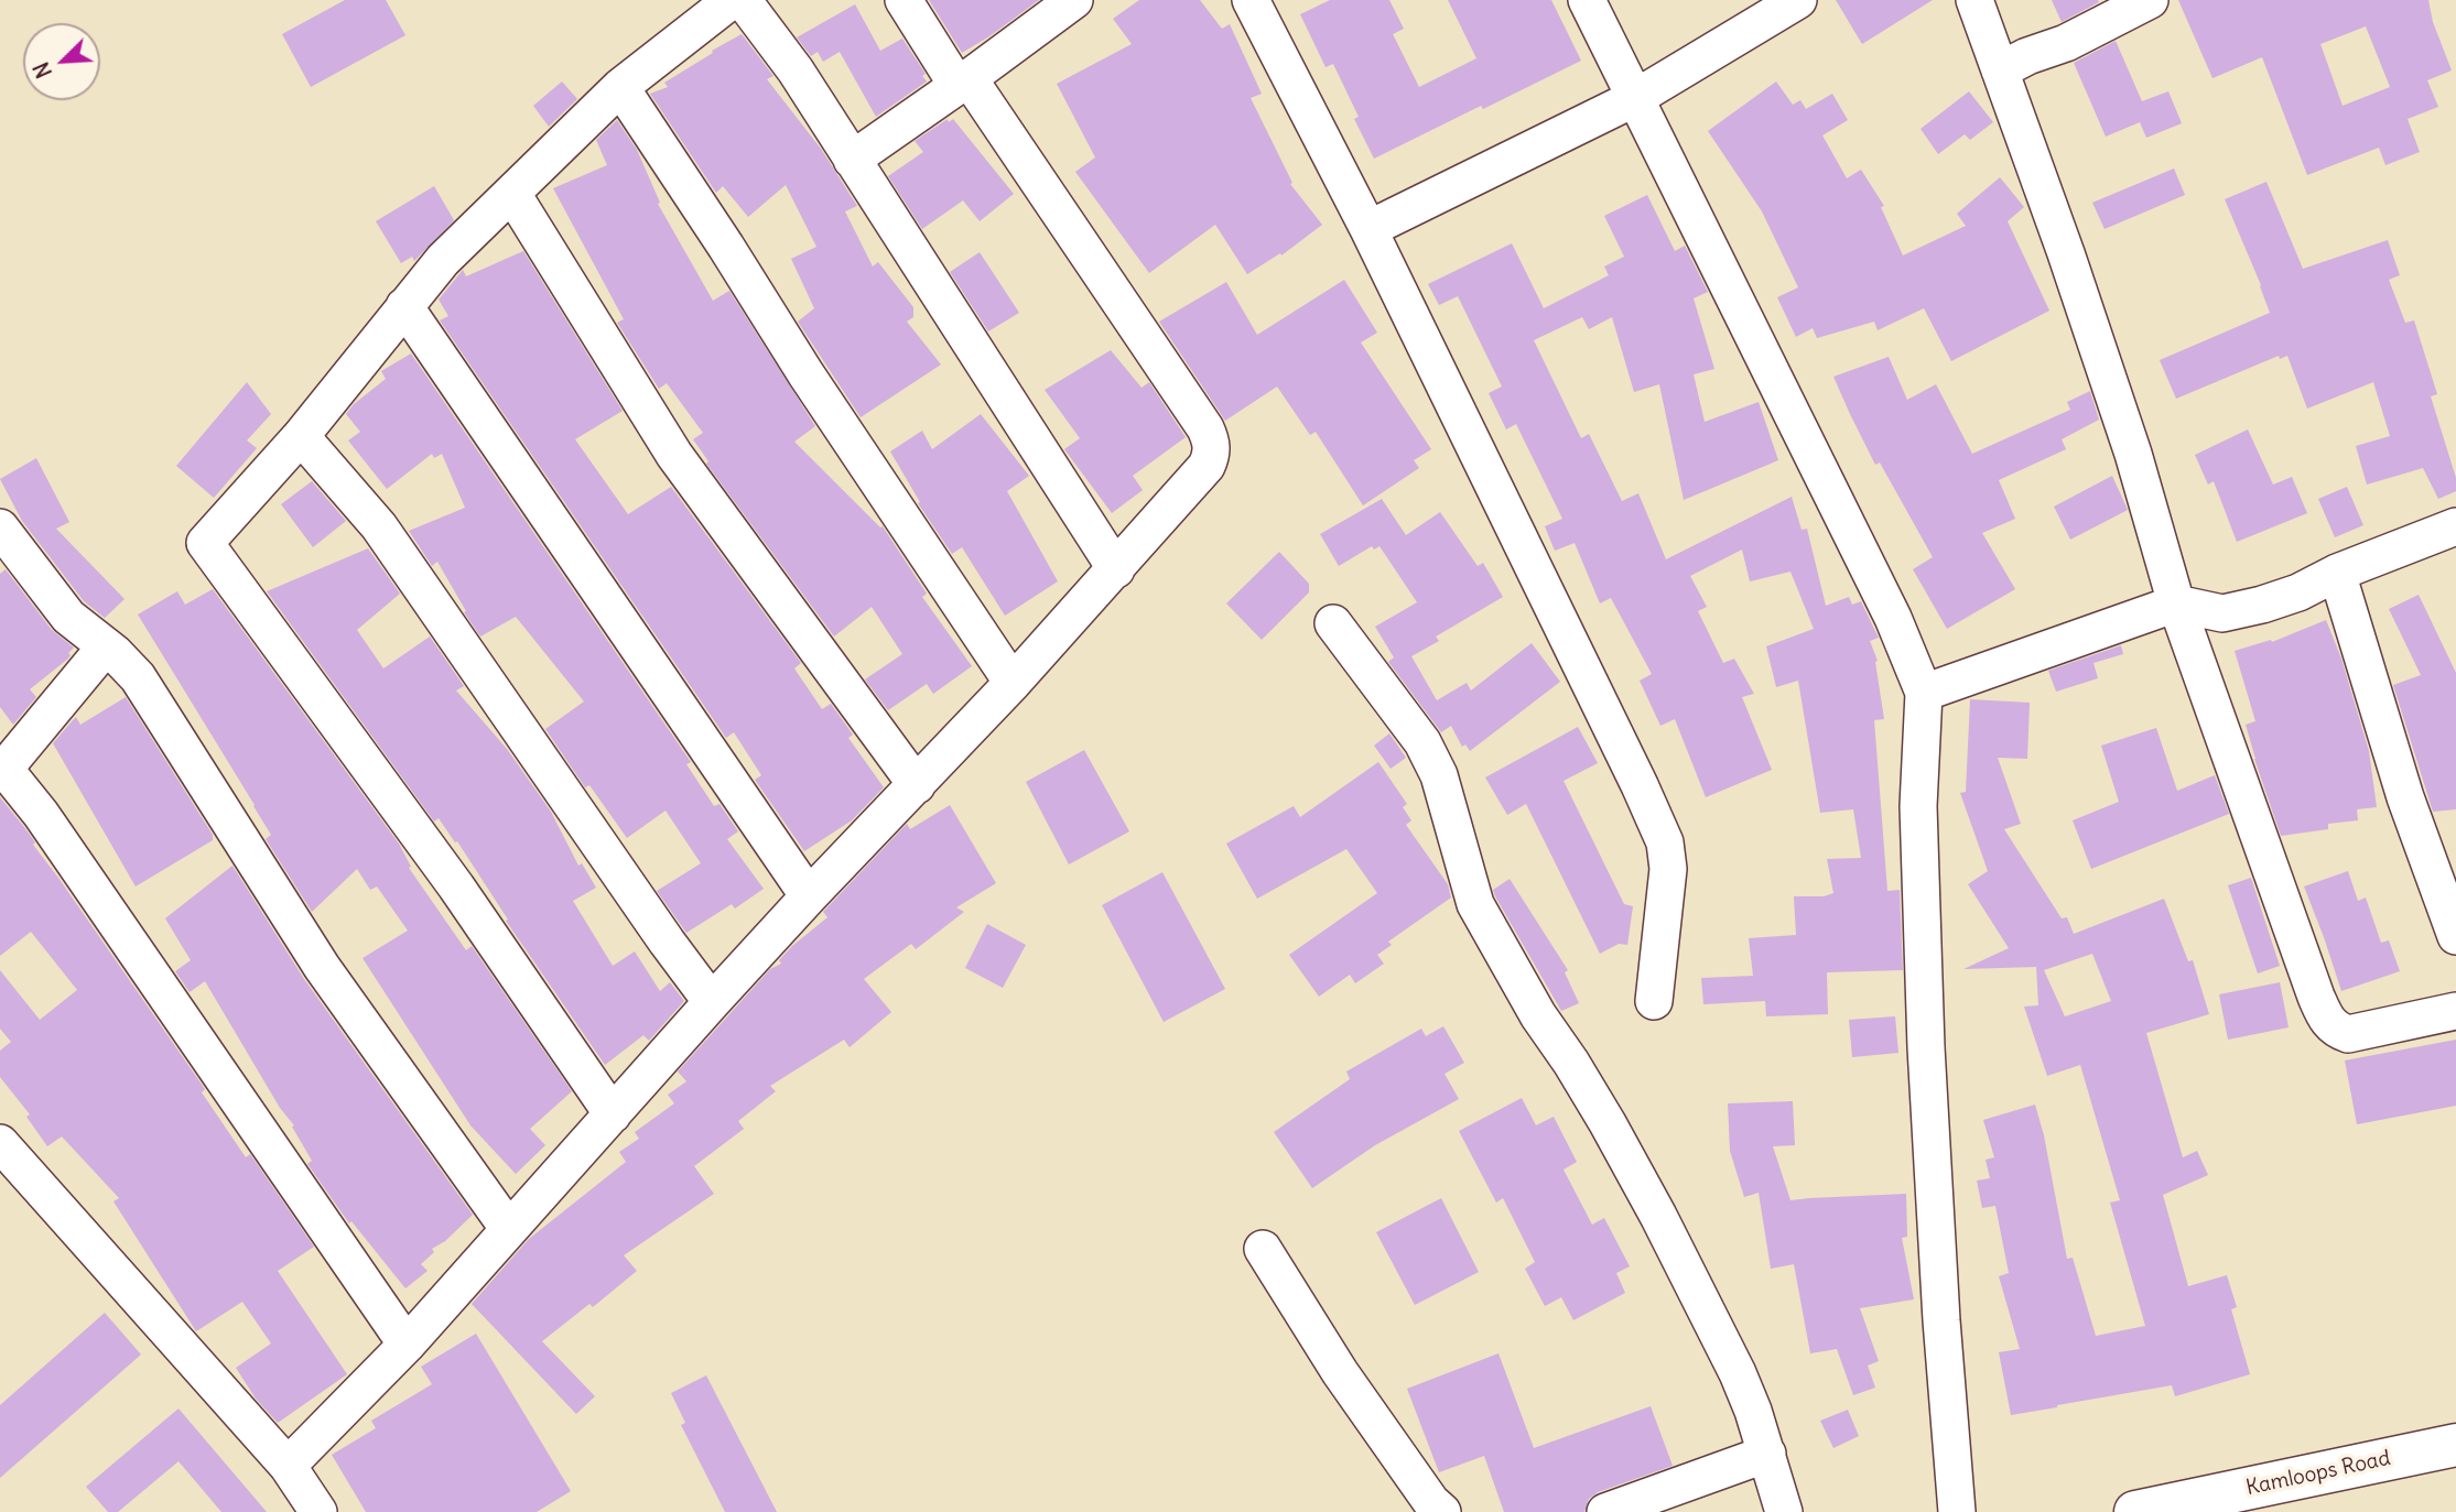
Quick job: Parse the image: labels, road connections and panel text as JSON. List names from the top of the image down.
{
  "streets": {
    "main road": ["Kamloops Road"]
  },
  "north": "bottom left"
}
